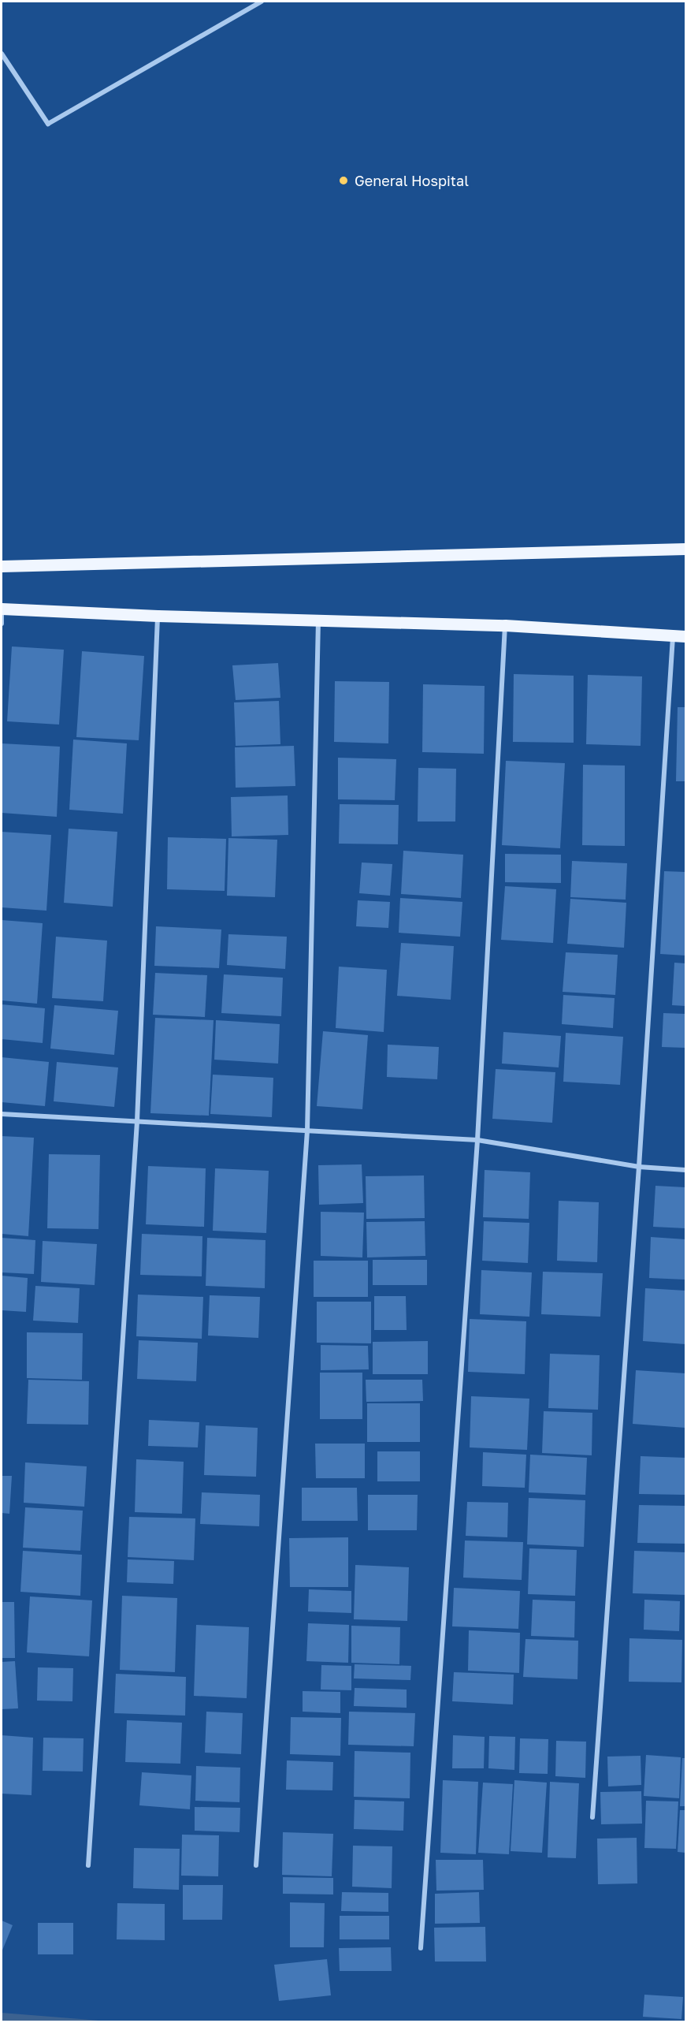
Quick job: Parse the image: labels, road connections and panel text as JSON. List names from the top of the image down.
{
  "places": ["General Hospital"]
}
